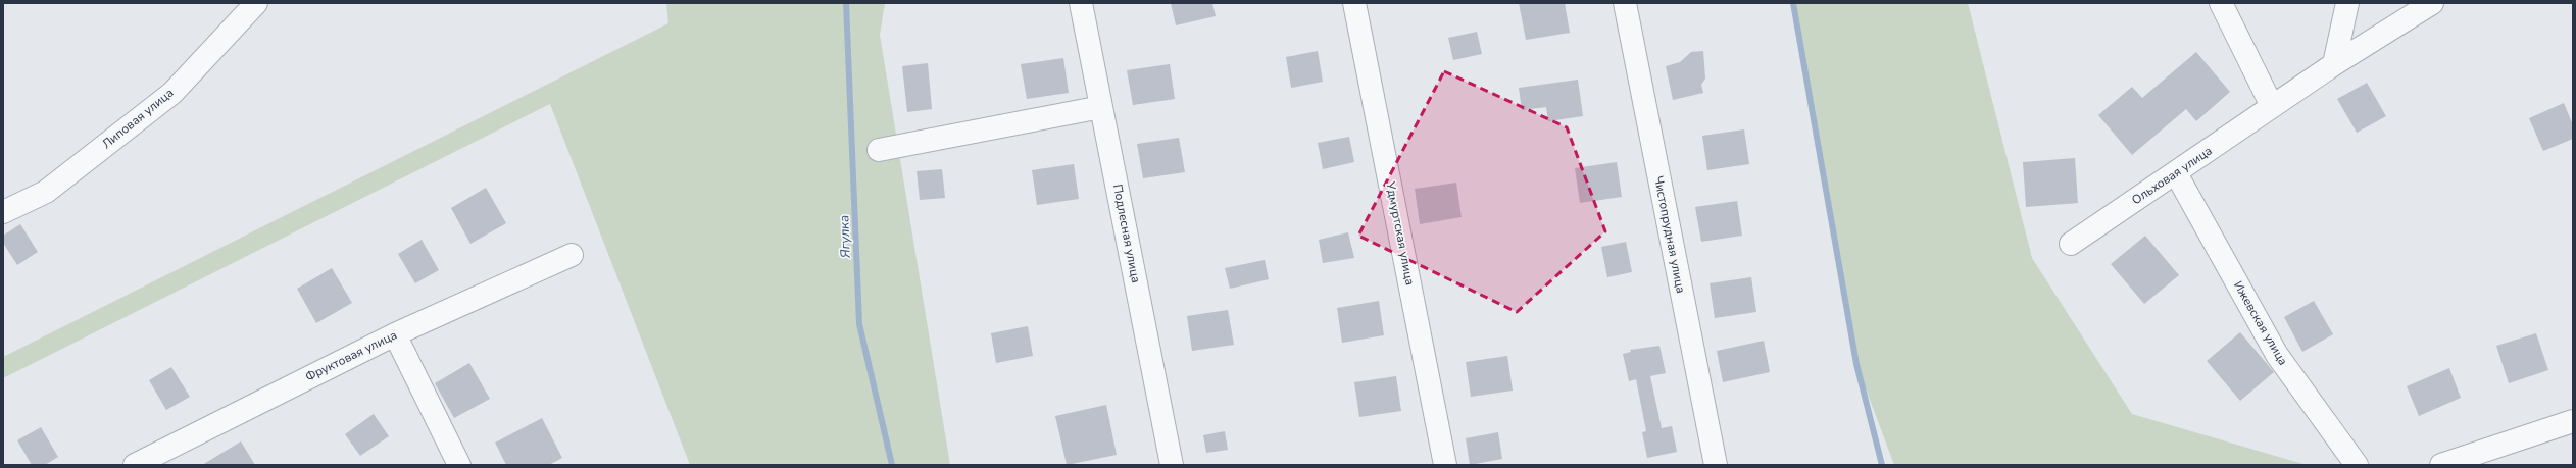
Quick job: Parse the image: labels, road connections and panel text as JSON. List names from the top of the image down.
{
  "streets": {
    "street": [
      "Липовая улица",
      "Ольховая улица",
      "Подлесная улица",
      "Удмуртская улица",
      "Чистопрудная улица",
      "Ижевская улица",
      "Фруктовая улица"
    ]
  },
  "crossings": [
    ["Ольховая улица", "Ижевская улица"]
  ],
  "water": ["Ягулка"]
}
